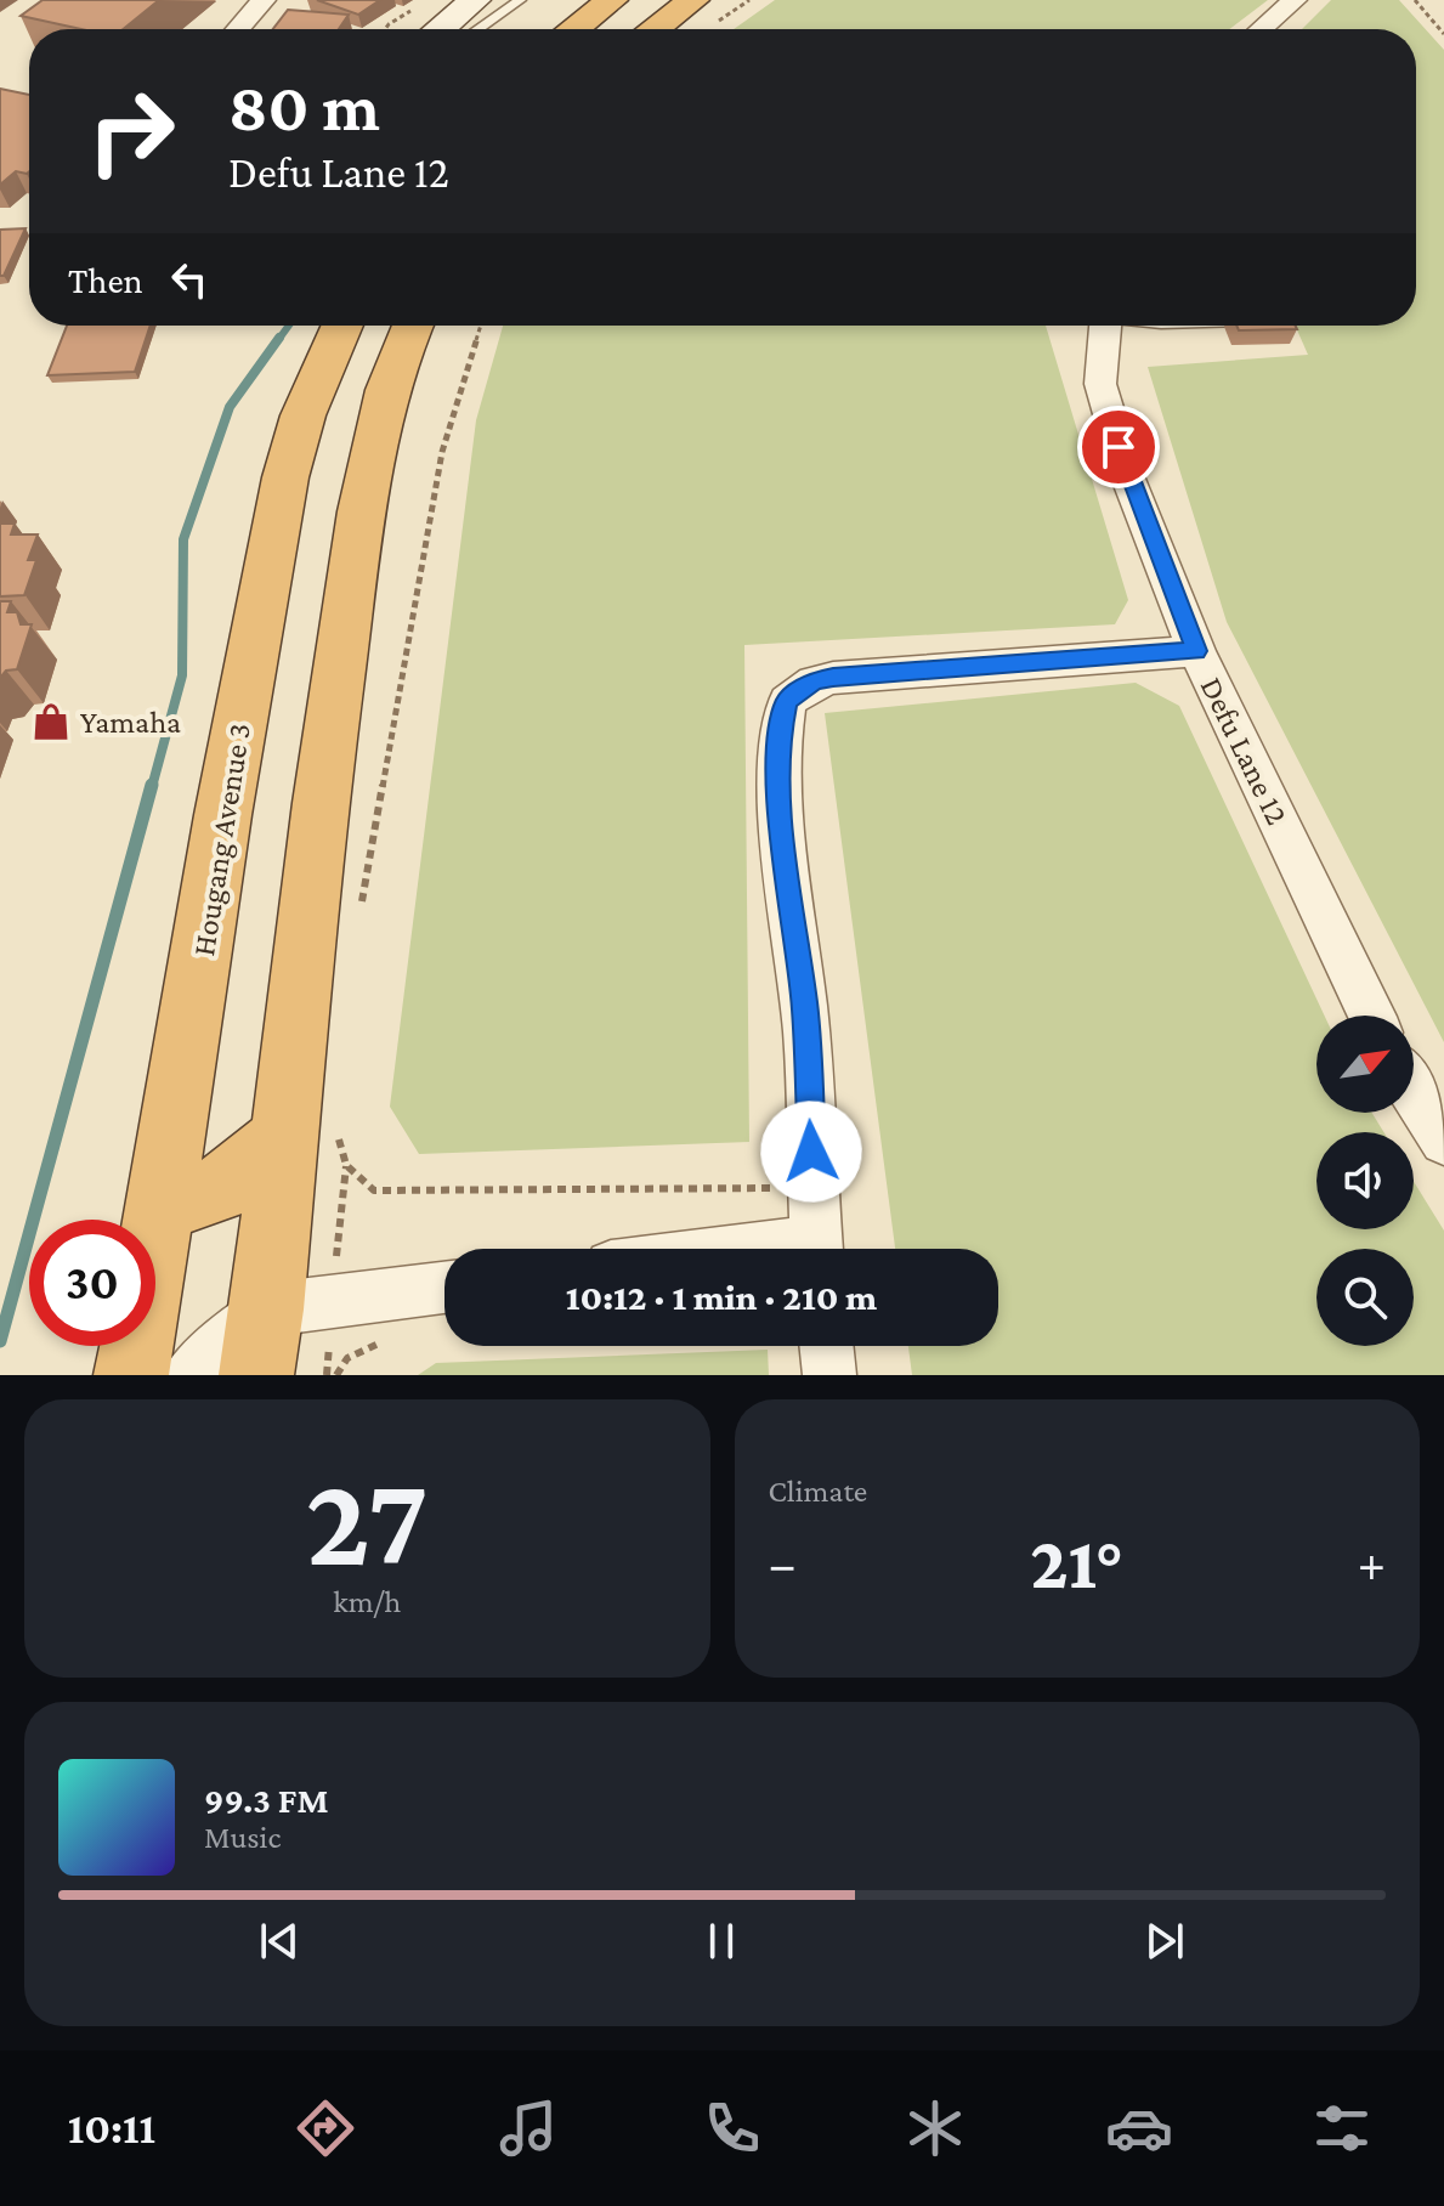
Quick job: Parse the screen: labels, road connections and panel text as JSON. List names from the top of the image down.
{
  "streets": {
    "highway": ["Hougang Avenue 3"],
    "street": ["Defu Lane 12"]
  },
  "places": {
    "shop": ["Yamaha"]
  },
  "north": "top right",
  "page": {
    "turn": ["80 m", "Defu Lane 12"],
    "then": "Then",
    "limit": "30",
    "trip": "10:12 · 1 min · 210 m",
    "tile": [
      ["27", "km/h"],
      "Climate"
    ],
    "heat": ["−", "21°", "+"],
    "song": ["99.3 FM", "Music"],
    "tabs": "10:11"
  }
}
